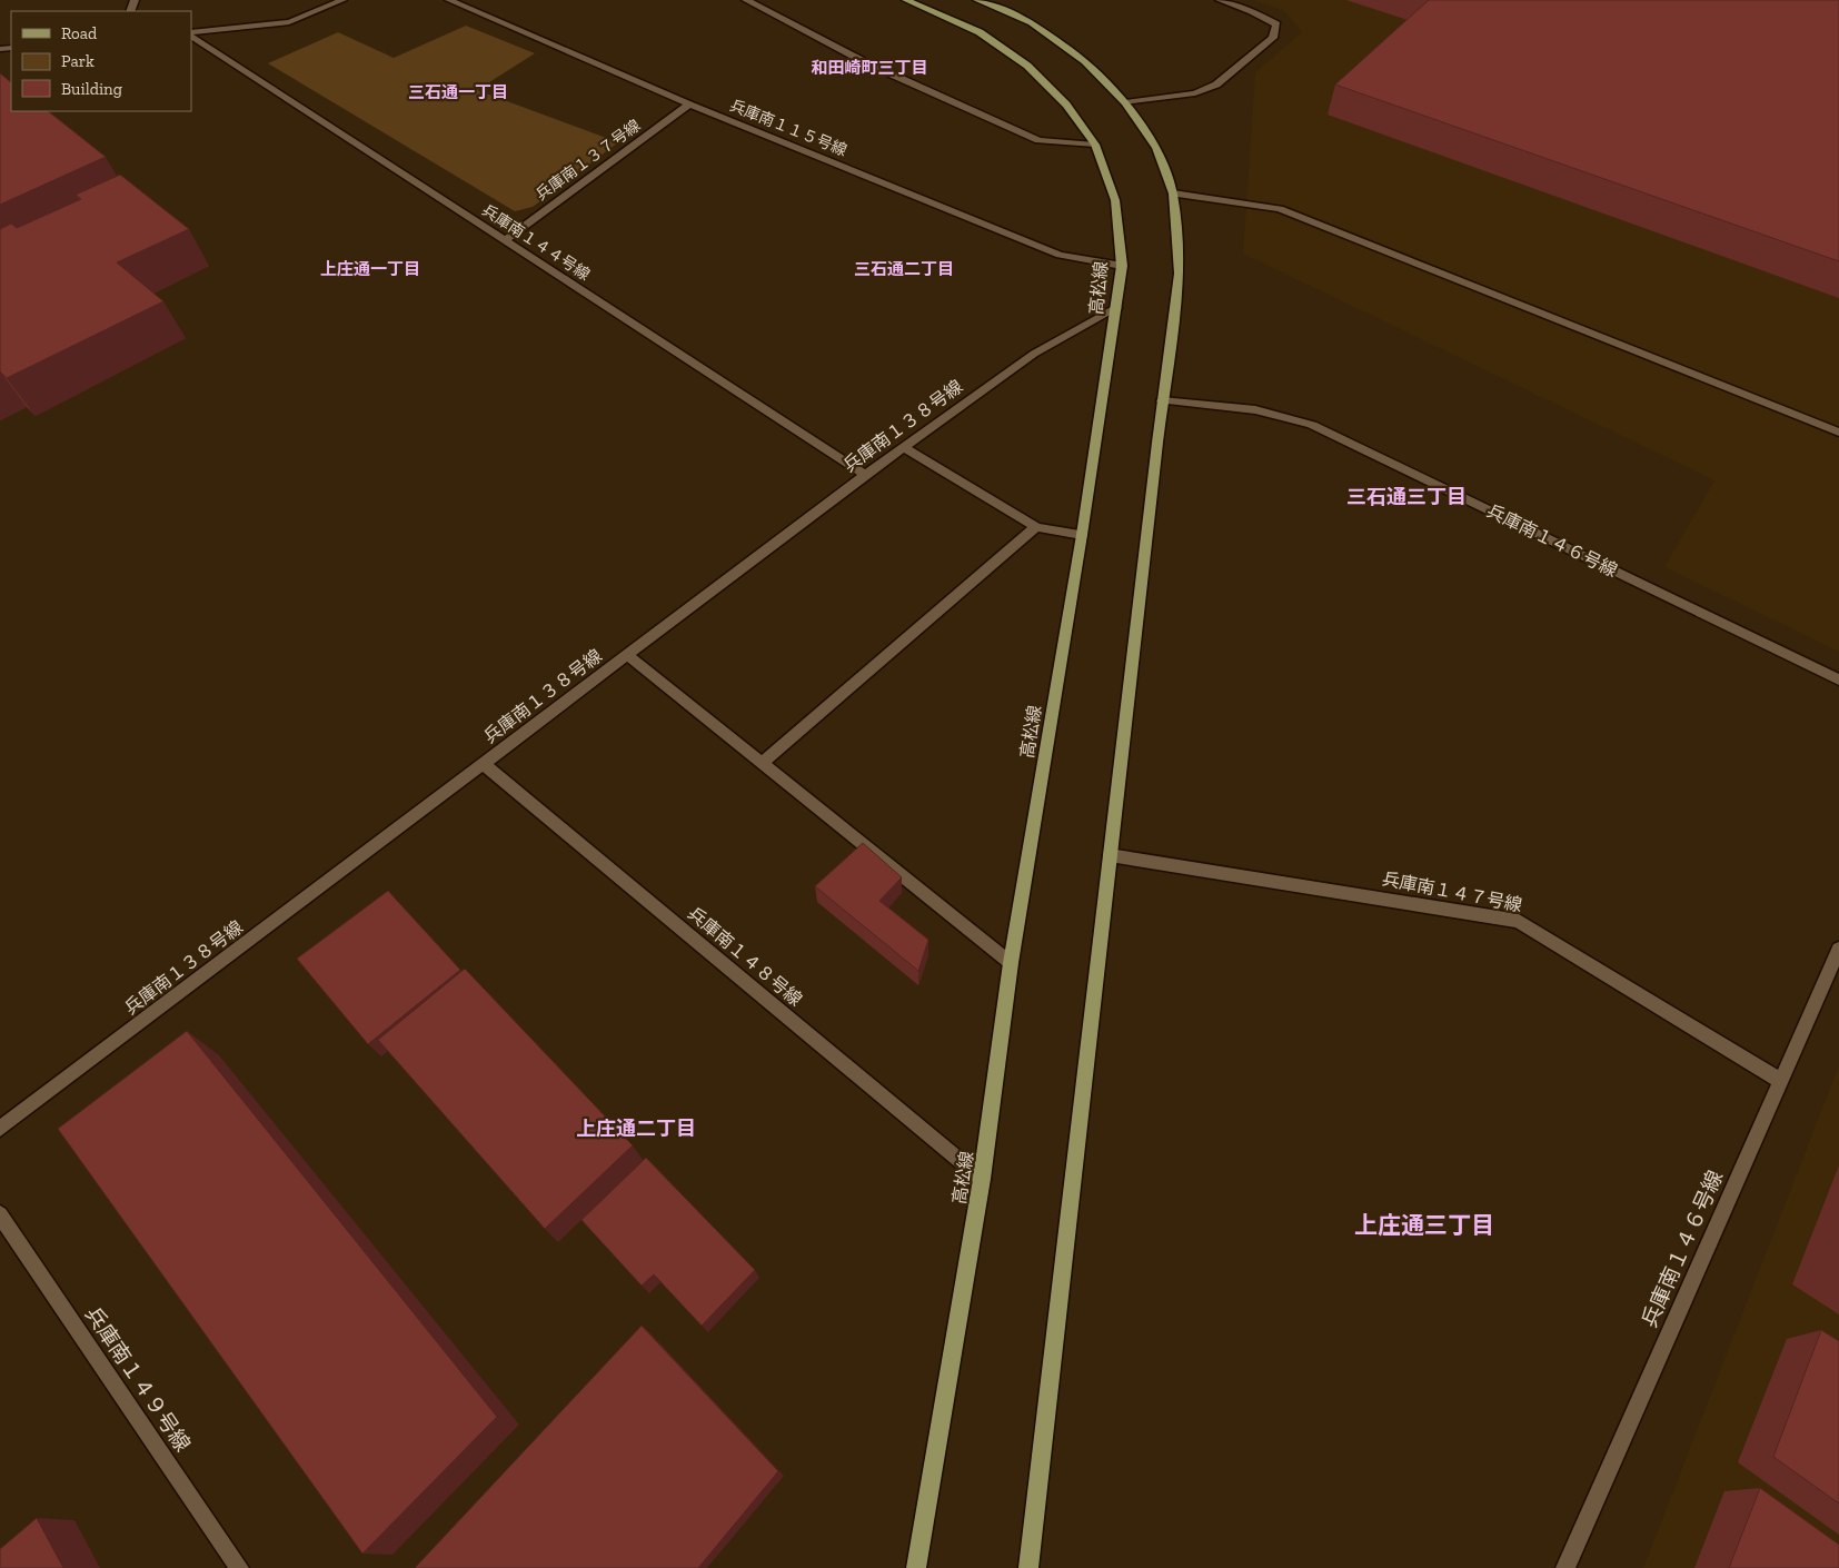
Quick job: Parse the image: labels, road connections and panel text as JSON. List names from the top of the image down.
{
  "streets": {
    "main road": ["高松線"],
    "street": [
      "兵庫南１１５号線",
      "兵庫南１３７号線",
      "兵庫南１４４号線",
      "兵庫南１３８号線",
      "兵庫南１４６号線",
      "兵庫南１４７号線",
      "兵庫南１４８号線",
      "兵庫南１４９号線"
    ]
  },
  "crossings": [
    ["兵庫南１１５号線", "兵庫南１３７号線"],
    ["兵庫南１１５号線", "高松線"],
    ["兵庫南１３７号線", "兵庫南１４４号線"],
    ["兵庫南１４４号線", "兵庫南１３８号線"],
    ["高松線", "兵庫南１３８号線"],
    ["高松線", "兵庫南１４８号線"],
    ["兵庫南１３８号線", "兵庫南１４８号線"],
    ["兵庫南１４６号線", "兵庫南１４７号線"]
  ],
  "districts": [
    "和田崎町三丁目",
    "三石通一丁目",
    "上庄通一丁目",
    "三石通二丁目",
    "三石通三丁目",
    "上庄通二丁目",
    "上庄通三丁目"
  ],
  "legend": ["Road", "Park", "Building"]
}
